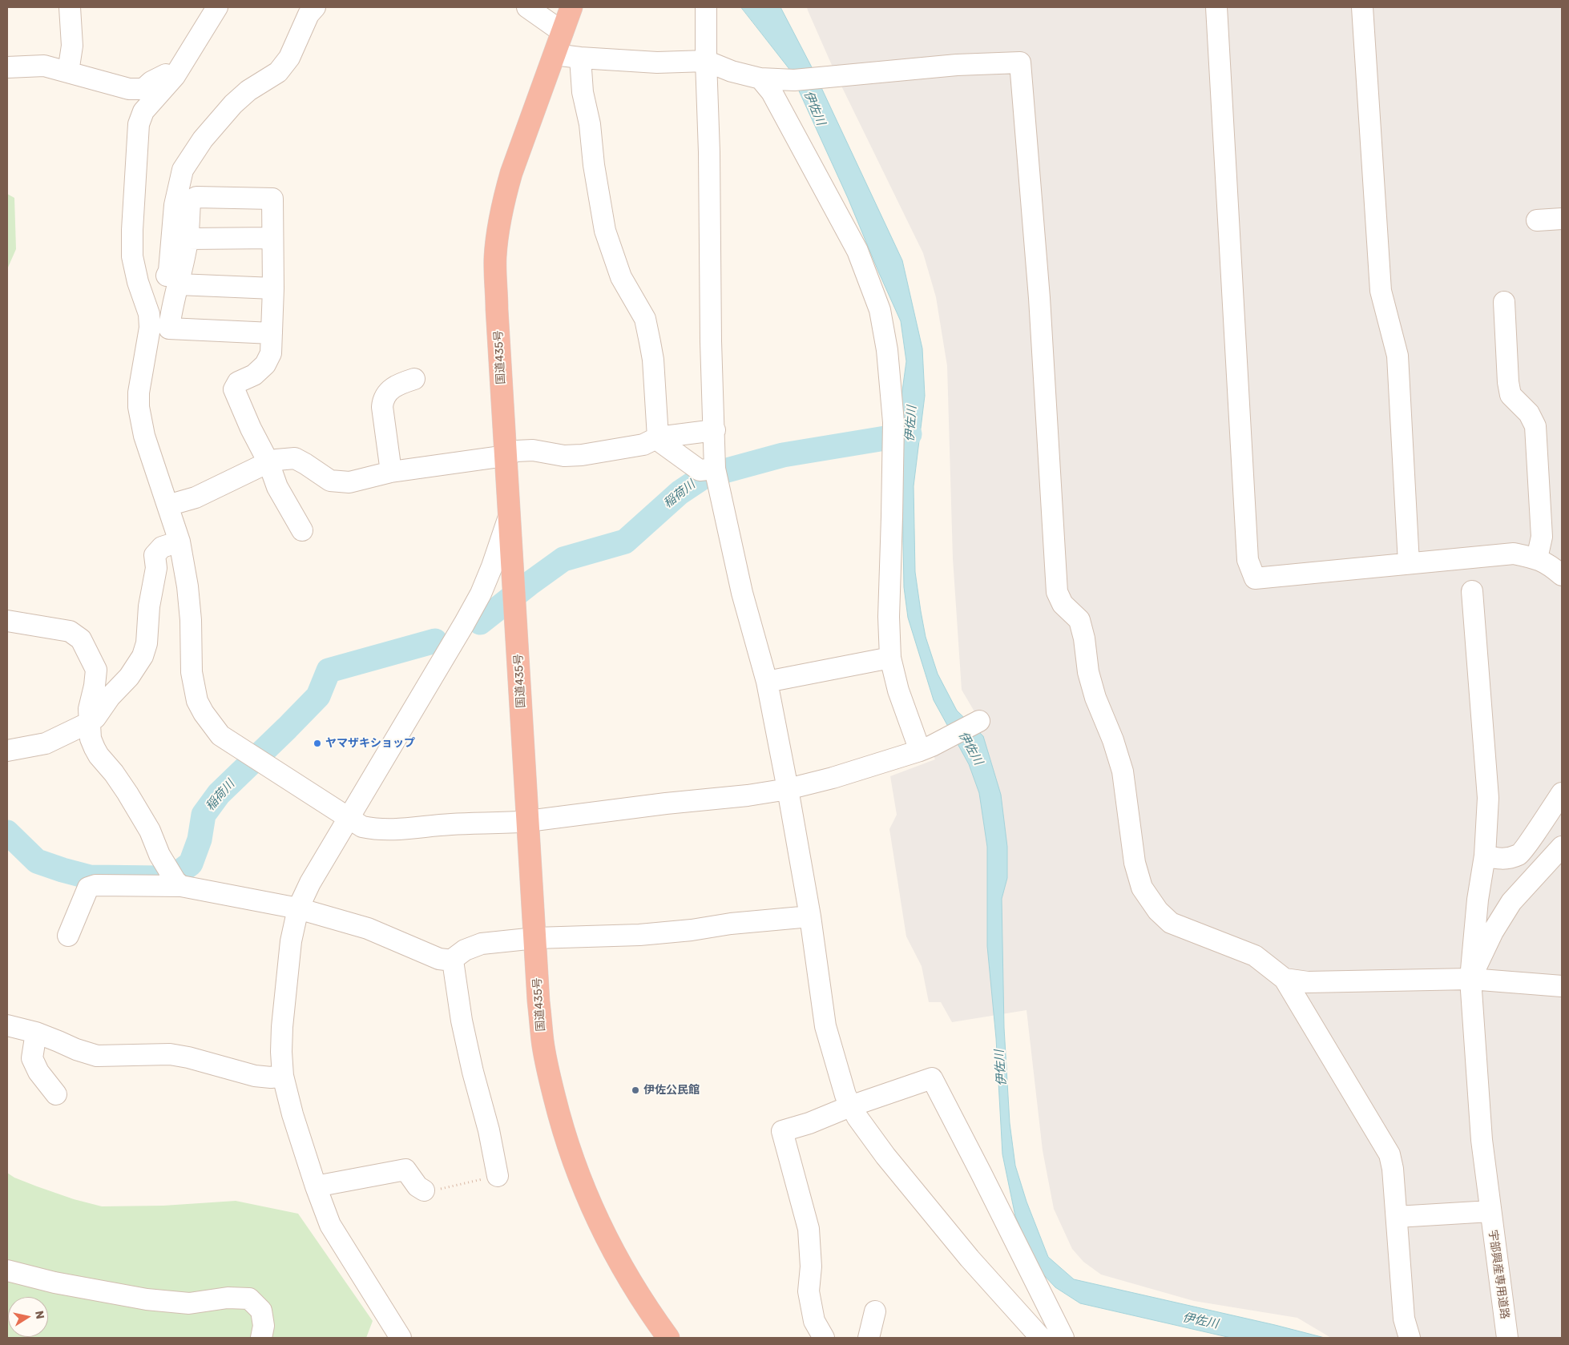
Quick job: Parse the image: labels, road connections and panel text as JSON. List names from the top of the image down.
{
  "streets": {
    "highway": ["国道435号"],
    "street": ["宇部興産専用道路"]
  },
  "water": ["伊佐川", "稲荷川"],
  "places": ["ヤマザキショップ", "伊佐公民館"],
  "north": "right"
}
